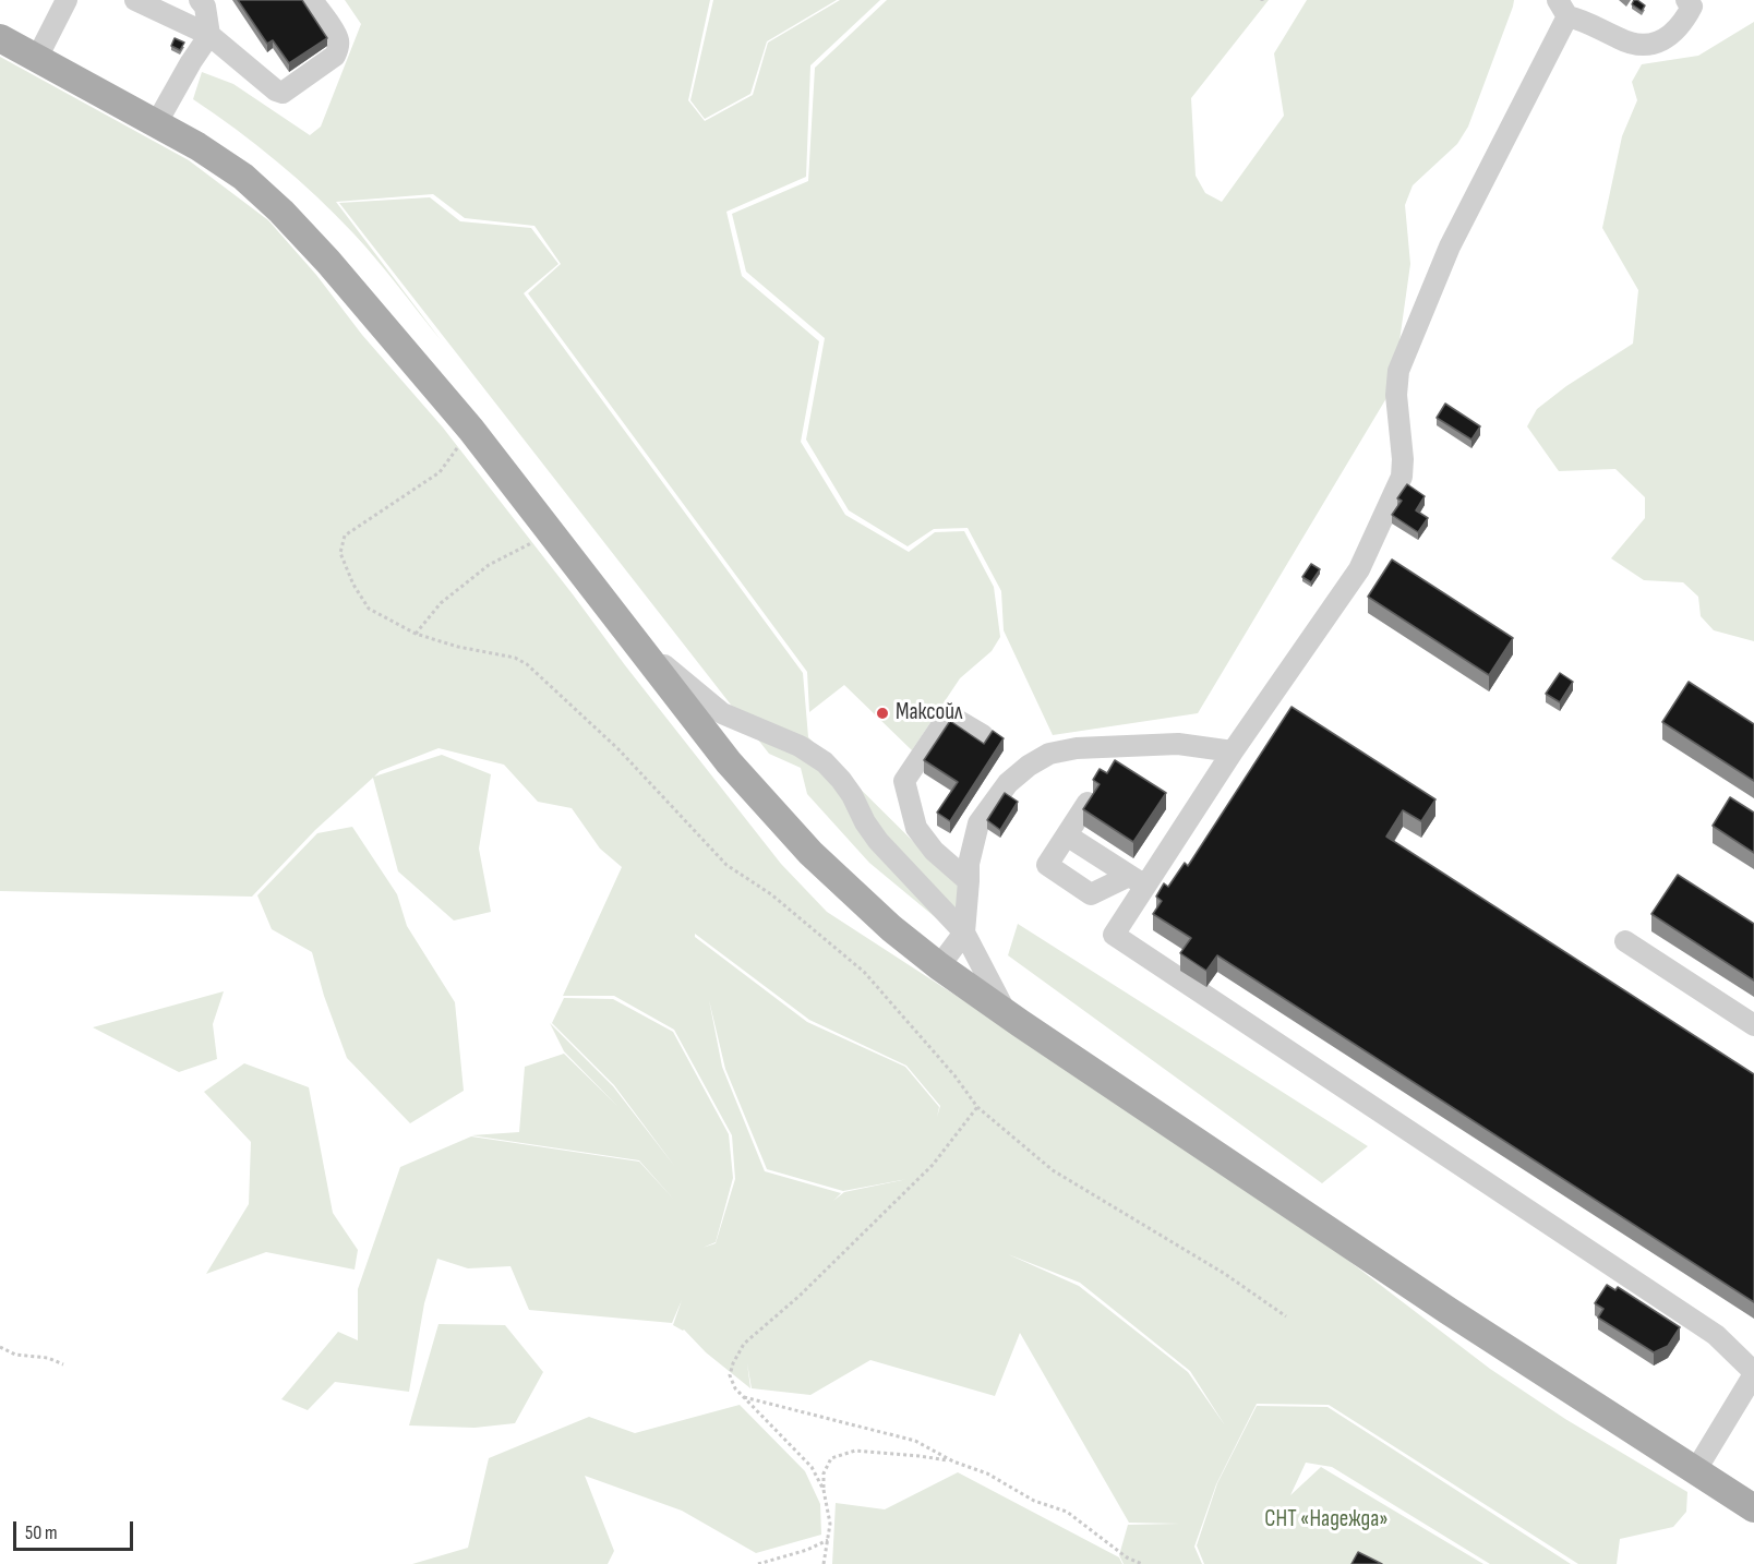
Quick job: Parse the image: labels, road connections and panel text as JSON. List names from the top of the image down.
{
  "parks": ["СНТ «Надежда»"],
  "places": ["Максойл"],
  "scale_bar": "50 m"
}
